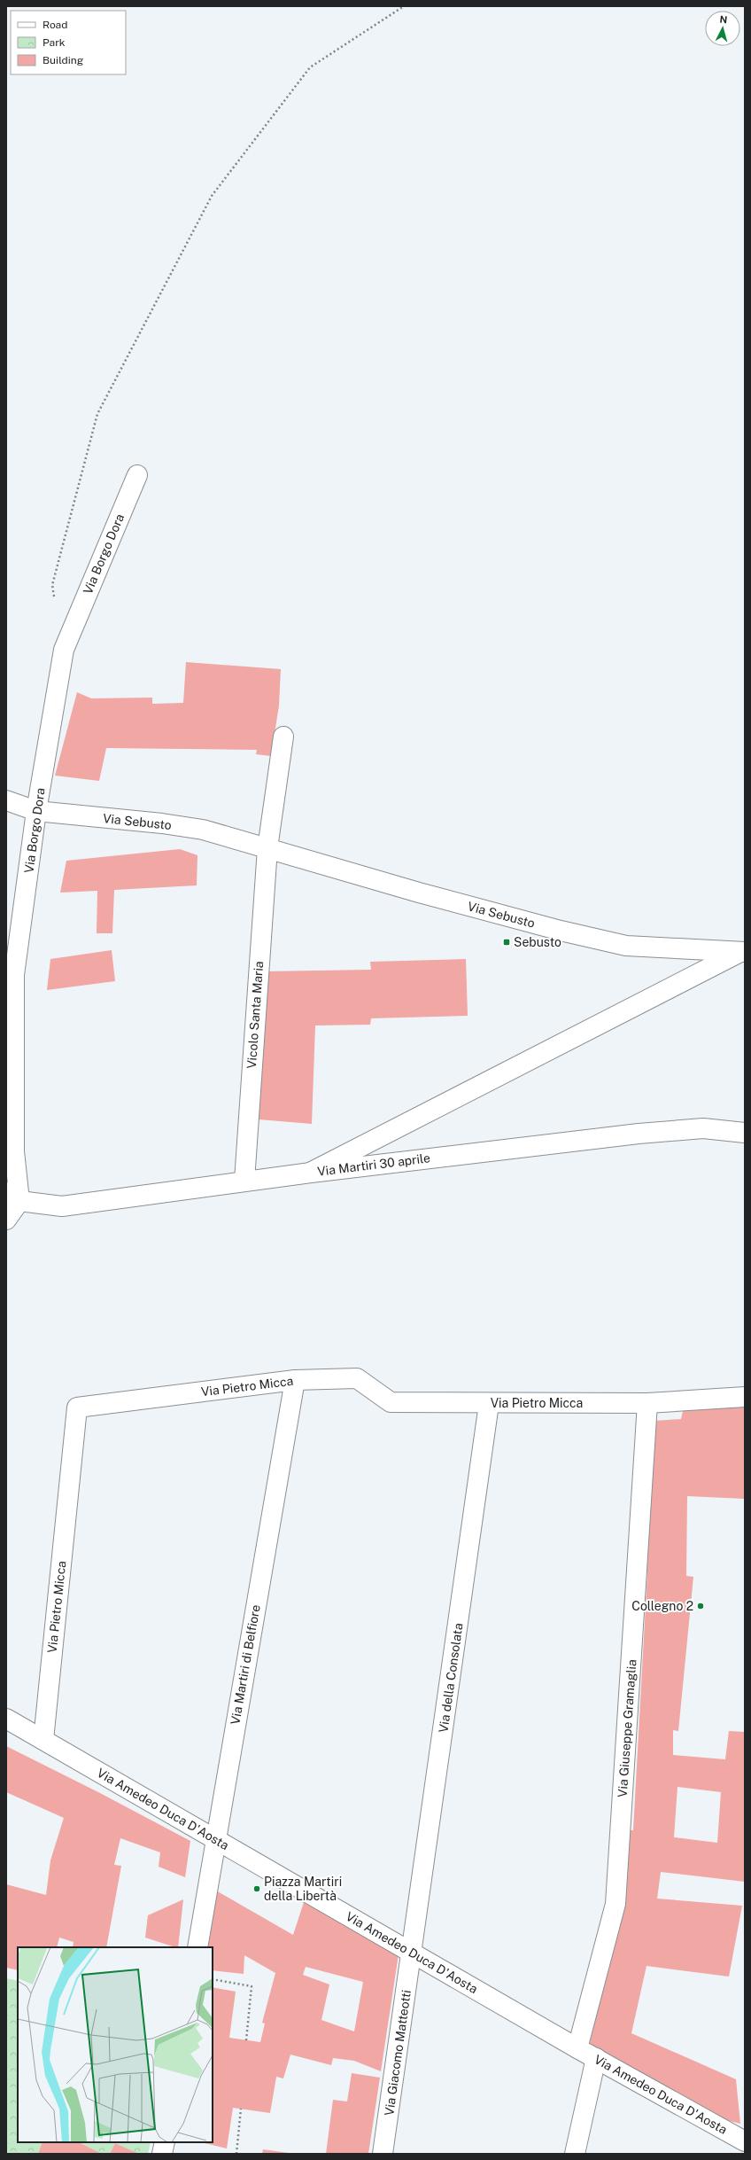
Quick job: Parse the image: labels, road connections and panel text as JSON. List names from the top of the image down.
{
  "streets": {
    "street": [
      "Via Borgo Dora",
      "Via Sebusto",
      "Vicolo Santa Maria",
      "Via Martiri 30 aprile",
      "Via Pietro Micca",
      "Via Martiri di Belfiore",
      "Via della Consolata",
      "Via Giuseppe Gramaglia",
      "Via Amedeo Duca D'Aosta",
      "Via Giacomo Matteotti"
    ]
  },
  "crossings": [
    ["Via Borgo Dora", "Via Sebusto"],
    ["Via Borgo Dora", "Via Martiri 30 aprile"],
    ["Via Sebusto", "Vicolo Santa Maria"],
    ["Via Sebusto", "Via Martiri 30 aprile"],
    ["Vicolo Santa Maria", "Via Martiri 30 aprile"],
    ["Via Pietro Micca", "Via Martiri di Belfiore"],
    ["Via Pietro Micca", "Via della Consolata"],
    ["Via Pietro Micca", "Via Giuseppe Gramaglia"],
    ["Via Pietro Micca", "Via Amedeo Duca D'Aosta"],
    ["Via Martiri di Belfiore", "Via Amedeo Duca D'Aosta"],
    ["Via della Consolata", "Via Amedeo Duca D'Aosta"],
    ["Via della Consolata", "Via Giacomo Matteotti"],
    ["Via Giuseppe Gramaglia", "Via Amedeo Duca D'Aosta"],
    ["Via Amedeo Duca D'Aosta", "Via Giacomo Matteotti"]
  ],
  "places": {
    "transit": ["Sebusto"],
    "other": ["Collegno 2", "Piazza Martiri della Libertà"]
  },
  "legend": ["Road", "Park", "Building"],
  "north": "top"
}
